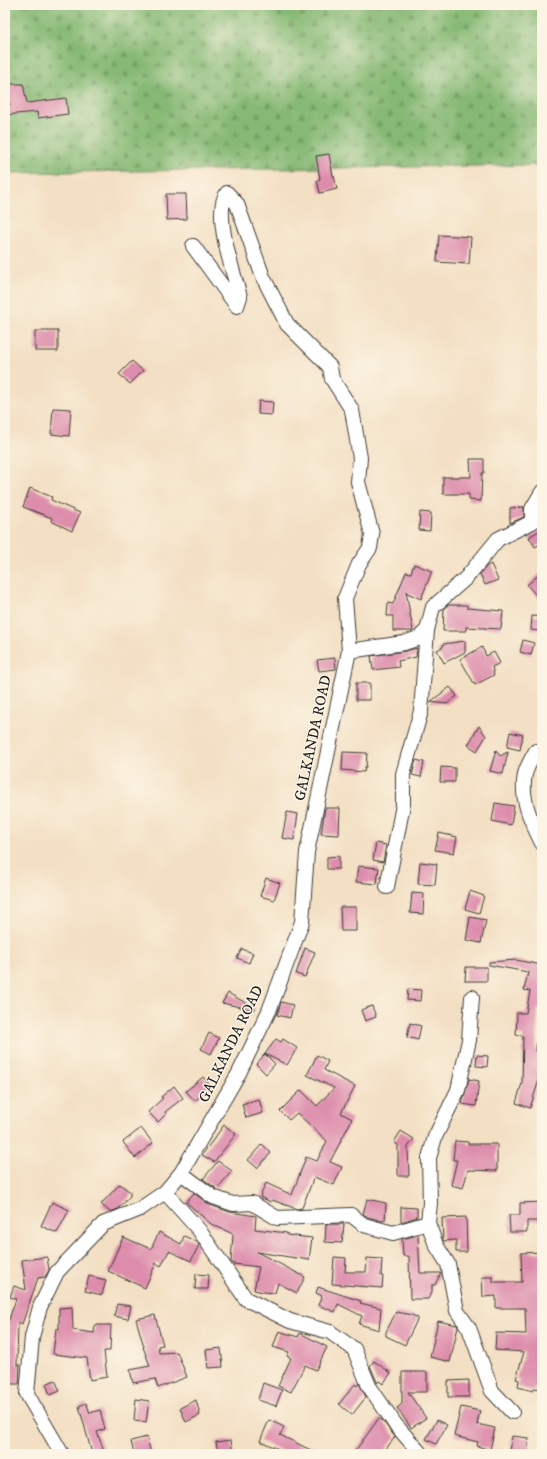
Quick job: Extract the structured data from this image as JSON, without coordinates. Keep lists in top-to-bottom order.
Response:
{
  "streets": {
    "street": ["GALKANDA ROAD"]
  }
}
